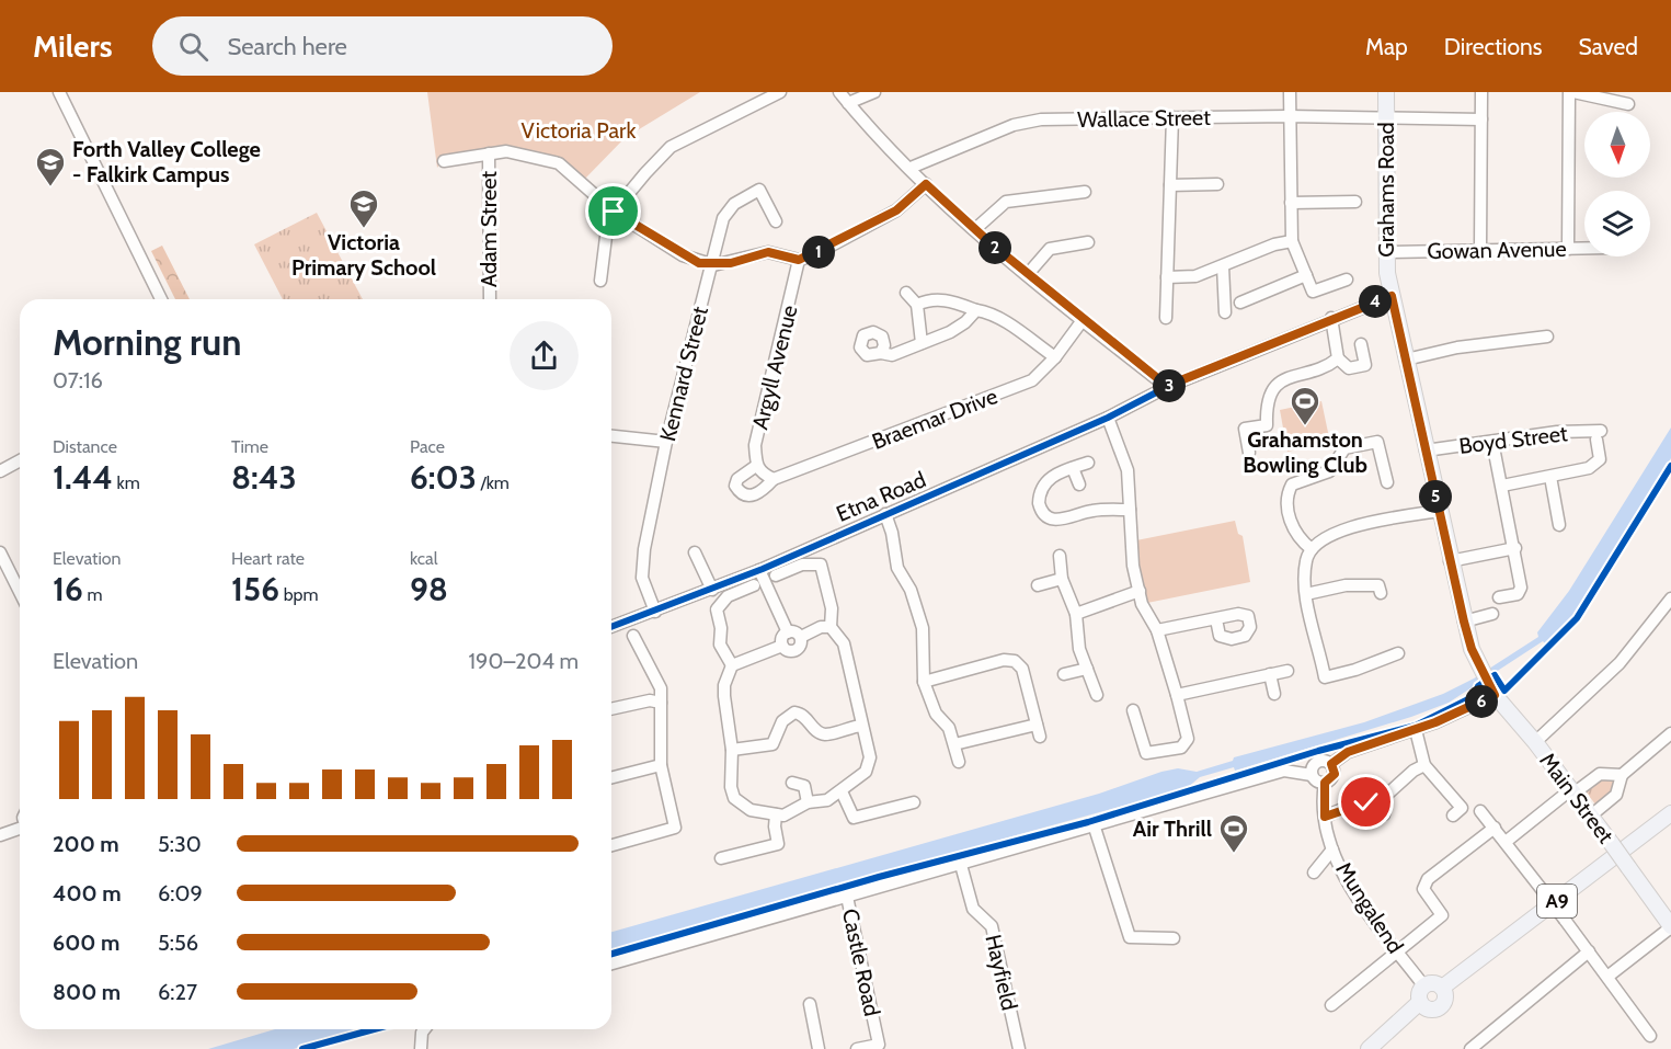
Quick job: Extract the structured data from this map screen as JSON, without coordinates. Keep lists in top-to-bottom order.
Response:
{
  "streets": {
    "main road": ["Grahams Road", "Main Street", "A9"],
    "street": [
      "Wallace Street",
      "Adam Street",
      "Gowan Avenue",
      "Argyll Avenue",
      "Kennard Street",
      "Braemar Drive",
      "Boyd Street",
      "Etna Road",
      "Mungalend",
      "Castle Road",
      "Hayfield"
    ]
  },
  "crossings": [
    ["Wallace Street", "Grahams Road"],
    ["Grahams Road", "Gowan Avenue"],
    ["Grahams Road", "Boyd Street"],
    ["Grahams Road", "Etna Road"],
    ["Grahams Road", "Main Street"],
    ["Argyll Avenue", "Braemar Drive"],
    ["Kennard Street", "Etna Road"],
    ["A9", "Mungalend"]
  ],
  "parks": ["Victoria Park"],
  "places": {
    "school or university": ["Forth Valley College - Falkirk Campus", "Victoria Primary School"],
    "sports": ["Grahamston Bowling Club", "Air Thrill"]
  },
  "north": "bottom",
  "page": {
    "header": "Milers",
    "search": "Search here",
    "nav": ["Map", "Directions", "Saved"],
    "pins": [
      "2",
      "1",
      "4",
      "3",
      "5",
      "6"
    ],
    "heading": ["Morning run", "07:16"],
    "stats": [
      ["Distance", "1.44 km"],
      ["Time", "8:43"],
      ["Pace", "6:03 /km"],
      ["Elevation", "16 m"],
      ["Heart rate", "156 bpm"],
      ["kcal", "98"]
    ],
    "chart": ["Elevation", "190–204 m"],
    "list": [
      {
        "name": "200 m",
        "note": "5:30"
      },
      {
        "name": "400 m",
        "note": "6:09"
      },
      {
        "name": "600 m",
        "note": "5:56"
      },
      {
        "name": "800 m",
        "note": "6:27"
      }
    ]
  }
}
